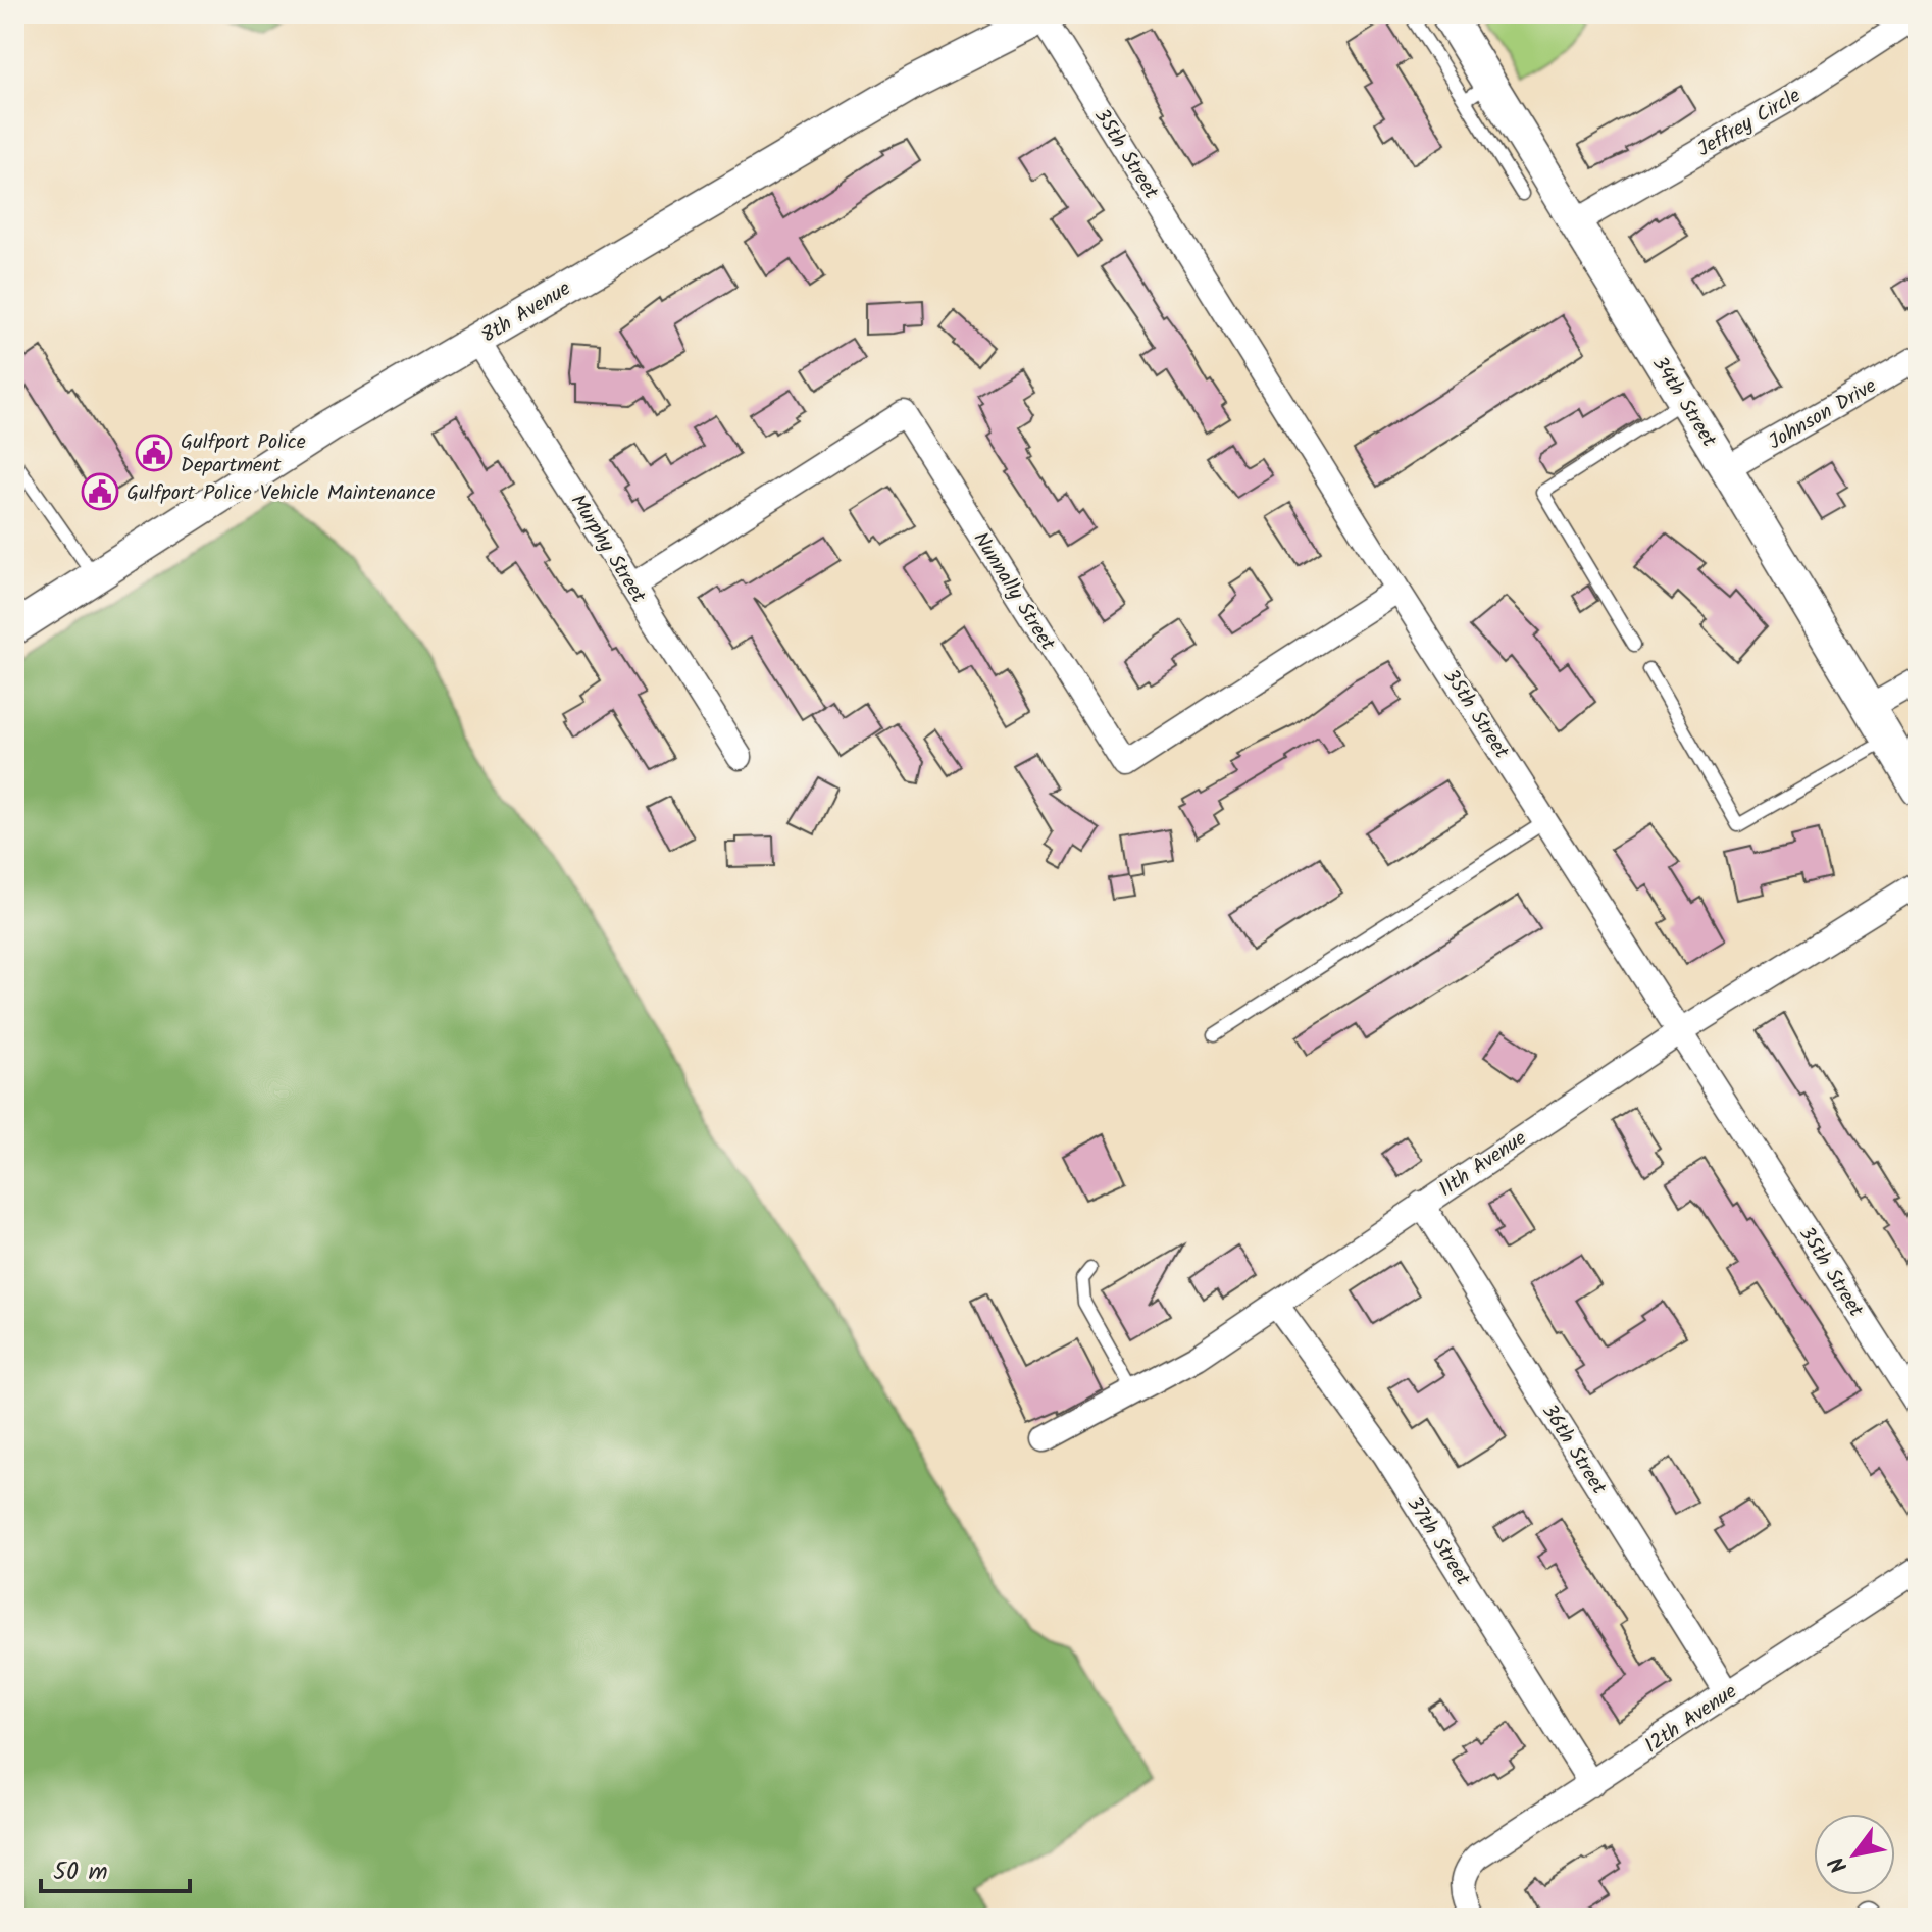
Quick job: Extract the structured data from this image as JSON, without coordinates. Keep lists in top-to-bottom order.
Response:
{
  "streets": {
    "street": [
      "Jeffrey Circle",
      "35th Street",
      "8th Avenue",
      "34th Street",
      "Johnson Drive",
      "Murphy Street",
      "Nunnally Street",
      "11th Avenue",
      "36th Street",
      "37th Street",
      "12th Avenue"
    ]
  },
  "crossings": [
    ["Jeffrey Circle", "34th Street"],
    ["35th Street", "8th Avenue"],
    ["35th Street", "Nunnally Street"],
    ["35th Street", "11th Avenue"],
    ["8th Avenue", "Murphy Street"],
    ["34th Street", "Johnson Drive"],
    ["Murphy Street", "Nunnally Street"],
    ["11th Avenue", "36th Street"],
    ["11th Avenue", "37th Street"],
    ["36th Street", "12th Avenue"],
    ["37th Street", "12th Avenue"]
  ],
  "places": {
    "public building": ["Gulfport Police Department", "Gulfport Police Vehicle Maintenance"]
  },
  "scale_bar": "50 m",
  "north": "bottom left"
}
